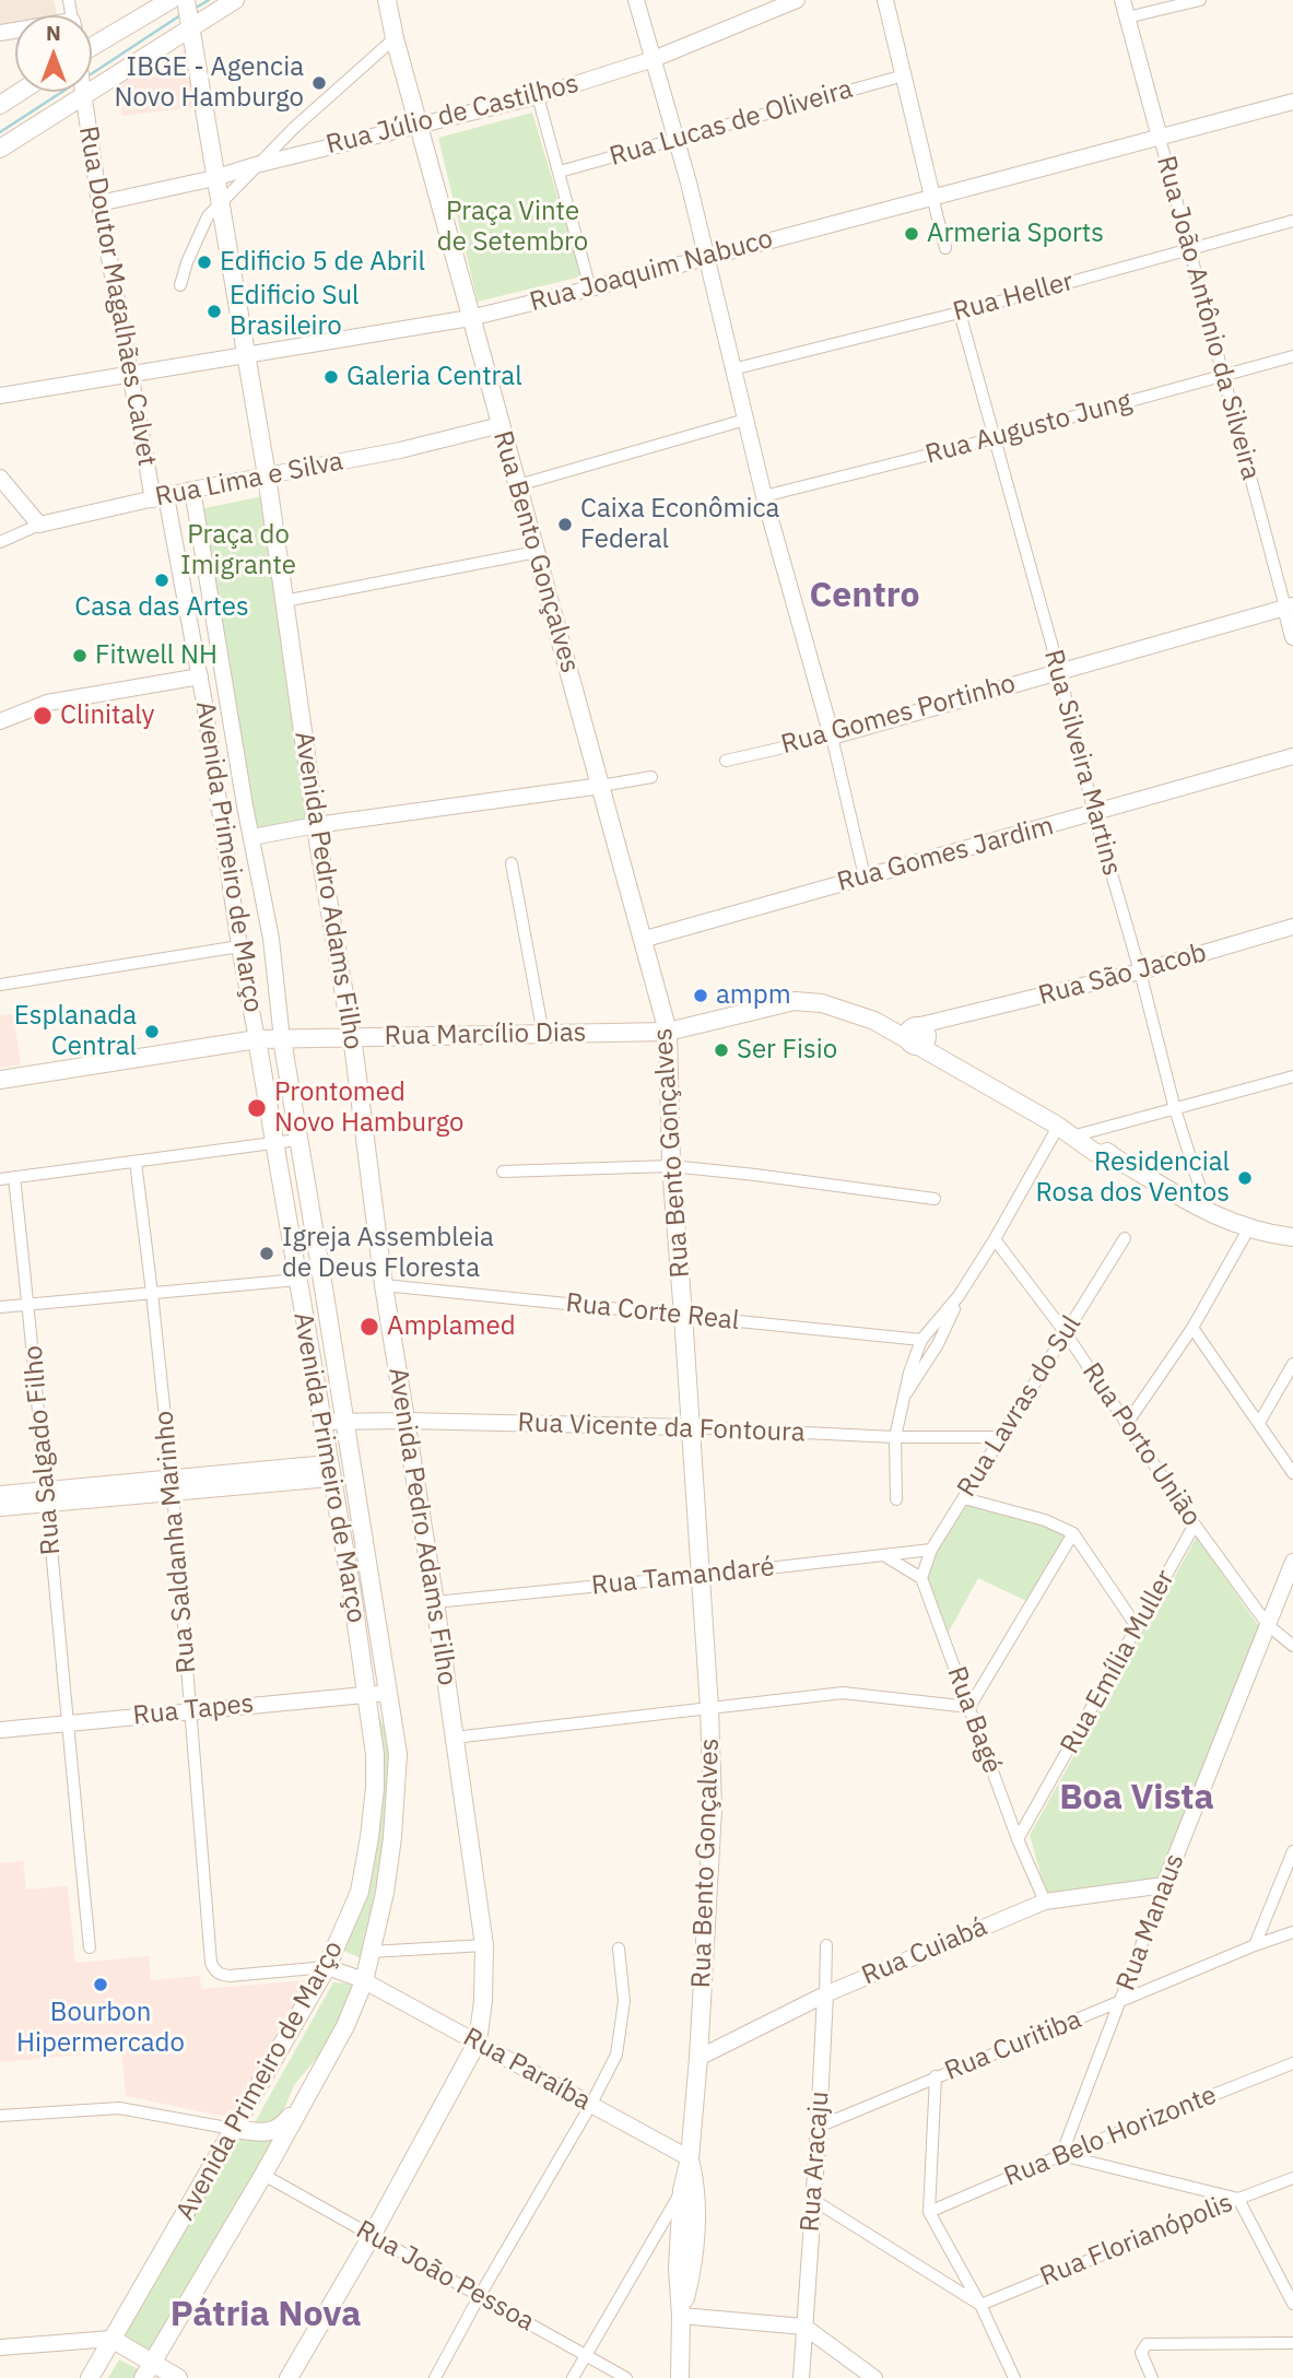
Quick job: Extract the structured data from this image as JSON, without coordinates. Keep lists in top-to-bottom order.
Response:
{
  "streets": {
    "main road": [
      "Rua Bento Gonçalves",
      "Avenida Primeiro de Março",
      "Avenida Pedro Adams Filho",
      "Rua Marcílio Dias"
    ],
    "street": [
      "Rua Júlio de Castilhos",
      "Rua Lucas de Oliveira",
      "Rua Joaquim Nabuco",
      "Rua Doutor Magalhães Calvet",
      "Rua Heller",
      "Rua João Antônio da Silveira",
      "Rua Augusto Jung",
      "Rua Lima e Silva",
      "Rua Gomes Portinho",
      "Rua Silveira Martins",
      "Rua Gomes Jardim",
      "Rua São Jacob",
      "Rua Corte Real",
      "Rua Lavras do Sul",
      "Rua Vicente da Fontoura",
      "Rua Porto União",
      "Rua Salgado Filho",
      "Rua Saldanha Marinho",
      "Rua Tamandaré",
      "Rua Emília Muller",
      "Rua Tapes",
      "Rua Bagé",
      "Rua Manaus",
      "Rua Cuiabá",
      "Rua Curitiba",
      "Rua Paraíba",
      "Rua Belo Horizonte",
      "Rua Aracaju",
      "Rua Florianópolis",
      "Rua João Pessoa"
    ]
  },
  "crossings": [
    ["Rua Júlio de Castilhos", "Rua Doutor Magalhães Calvet"],
    ["Rua Júlio de Castilhos", "Rua Bento Gonçalves"],
    ["Rua Júlio de Castilhos", "Avenida Pedro Adams Filho"],
    ["Rua Joaquim Nabuco", "Rua Doutor Magalhães Calvet"],
    ["Rua Joaquim Nabuco", "Rua João Antônio da Silveira"],
    ["Rua Joaquim Nabuco", "Rua Bento Gonçalves"],
    ["Rua Joaquim Nabuco", "Avenida Pedro Adams Filho"],
    ["Rua Doutor Magalhães Calvet", "Rua Lima e Silva"],
    ["Rua Doutor Magalhães Calvet", "Avenida Primeiro de Março"],
    ["Rua Heller", "Rua João Antônio da Silveira"],
    ["Rua Heller", "Rua Silveira Martins"],
    ["Rua João Antônio da Silveira", "Rua Augusto Jung"],
    ["Rua João Antônio da Silveira", "Rua Gomes Portinho"],
    ["Rua Augusto Jung", "Rua Silveira Martins"],
    ["Rua Lima e Silva", "Rua Bento Gonçalves"],
    ["Rua Lima e Silva", "Avenida Primeiro de Março"],
    ["Rua Lima e Silva", "Avenida Pedro Adams Filho"],
    ["Rua Bento Gonçalves", "Rua Gomes Jardim"],
    ["Rua Bento Gonçalves", "Rua Marcílio Dias"],
    ["Rua Bento Gonçalves", "Rua Corte Real"],
    ["Rua Bento Gonçalves", "Rua Vicente da Fontoura"],
    ["Rua Bento Gonçalves", "Rua Tamandaré"],
    ["Rua Bento Gonçalves", "Rua Cuiabá"],
    ["Rua Bento Gonçalves", "Rua Paraíba"],
    ["Rua Gomes Portinho", "Rua Silveira Martins"],
    ["Rua Silveira Martins", "Rua Gomes Jardim"],
    ["Rua Silveira Martins", "Rua São Jacob"],
    ["Rua Silveira Martins", "Rua Marcílio Dias"],
    ["Avenida Primeiro de Março", "Rua Marcílio Dias"],
    ["Avenida Primeiro de Março", "Rua Vicente da Fontoura"],
    ["Avenida Primeiro de Março", "Rua Saldanha Marinho"],
    ["Avenida Primeiro de Março", "Rua Tapes"],
    ["Avenida Primeiro de Março", "Rua Paraíba"],
    ["Avenida Primeiro de Março", "Rua João Pessoa"],
    ["Avenida Pedro Adams Filho", "Rua Marcílio Dias"],
    ["Avenida Pedro Adams Filho", "Rua Corte Real"],
    ["Avenida Pedro Adams Filho", "Rua Vicente da Fontoura"],
    ["Avenida Pedro Adams Filho", "Rua Tamandaré"],
    ["Avenida Pedro Adams Filho", "Rua Paraíba"],
    ["Avenida Pedro Adams Filho", "Rua João Pessoa"],
    ["Rua São Jacob", "Rua Marcílio Dias"],
    ["Rua Lavras do Sul", "Rua Vicente da Fontoura"],
    ["Rua Lavras do Sul", "Rua Porto União"],
    ["Rua Lavras do Sul", "Rua Tamandaré"],
    ["Rua Lavras do Sul", "Rua Bagé"],
    ["Rua Porto União", "Rua Emília Muller"],
    ["Rua Porto União", "Rua Manaus"],
    ["Rua Salgado Filho", "Rua Tapes"],
    ["Rua Saldanha Marinho", "Rua Tapes"],
    ["Rua Saldanha Marinho", "Rua Paraíba"],
    ["Rua Emília Muller", "Rua Bagé"],
    ["Rua Bagé", "Rua Cuiabá"],
    ["Rua Manaus", "Rua Cuiabá"],
    ["Rua Manaus", "Rua Curitiba"],
    ["Rua Manaus", "Rua Belo Horizonte"],
    ["Rua Cuiabá", "Rua Aracaju"],
    ["Rua Curitiba", "Rua Aracaju"]
  ],
  "districts": ["Centro", "Boa Vista", "Pátria Nova"],
  "parks": ["Praça Vinte de Setembro", "Praça do Imigrante"],
  "places": [
    "IBGE - Agencia Novo Hamburgo",
    "Armeria Sports",
    "Edificio 5 de Abril",
    "Edificio Sul Brasileiro",
    "Galeria Central",
    "Caixa Econômica Federal",
    "Casa das Artes",
    "Fitwell NH",
    "Clinitaly",
    "ampm",
    "Esplanada Central",
    "Ser Fisio",
    "Prontomed Novo Hamburgo",
    "Residencial Rosa dos Ventos",
    "Igreja Assembleia de Deus Floresta",
    "Amplamed",
    "Bourbon Hipermercado"
  ],
  "north": "top"
}
